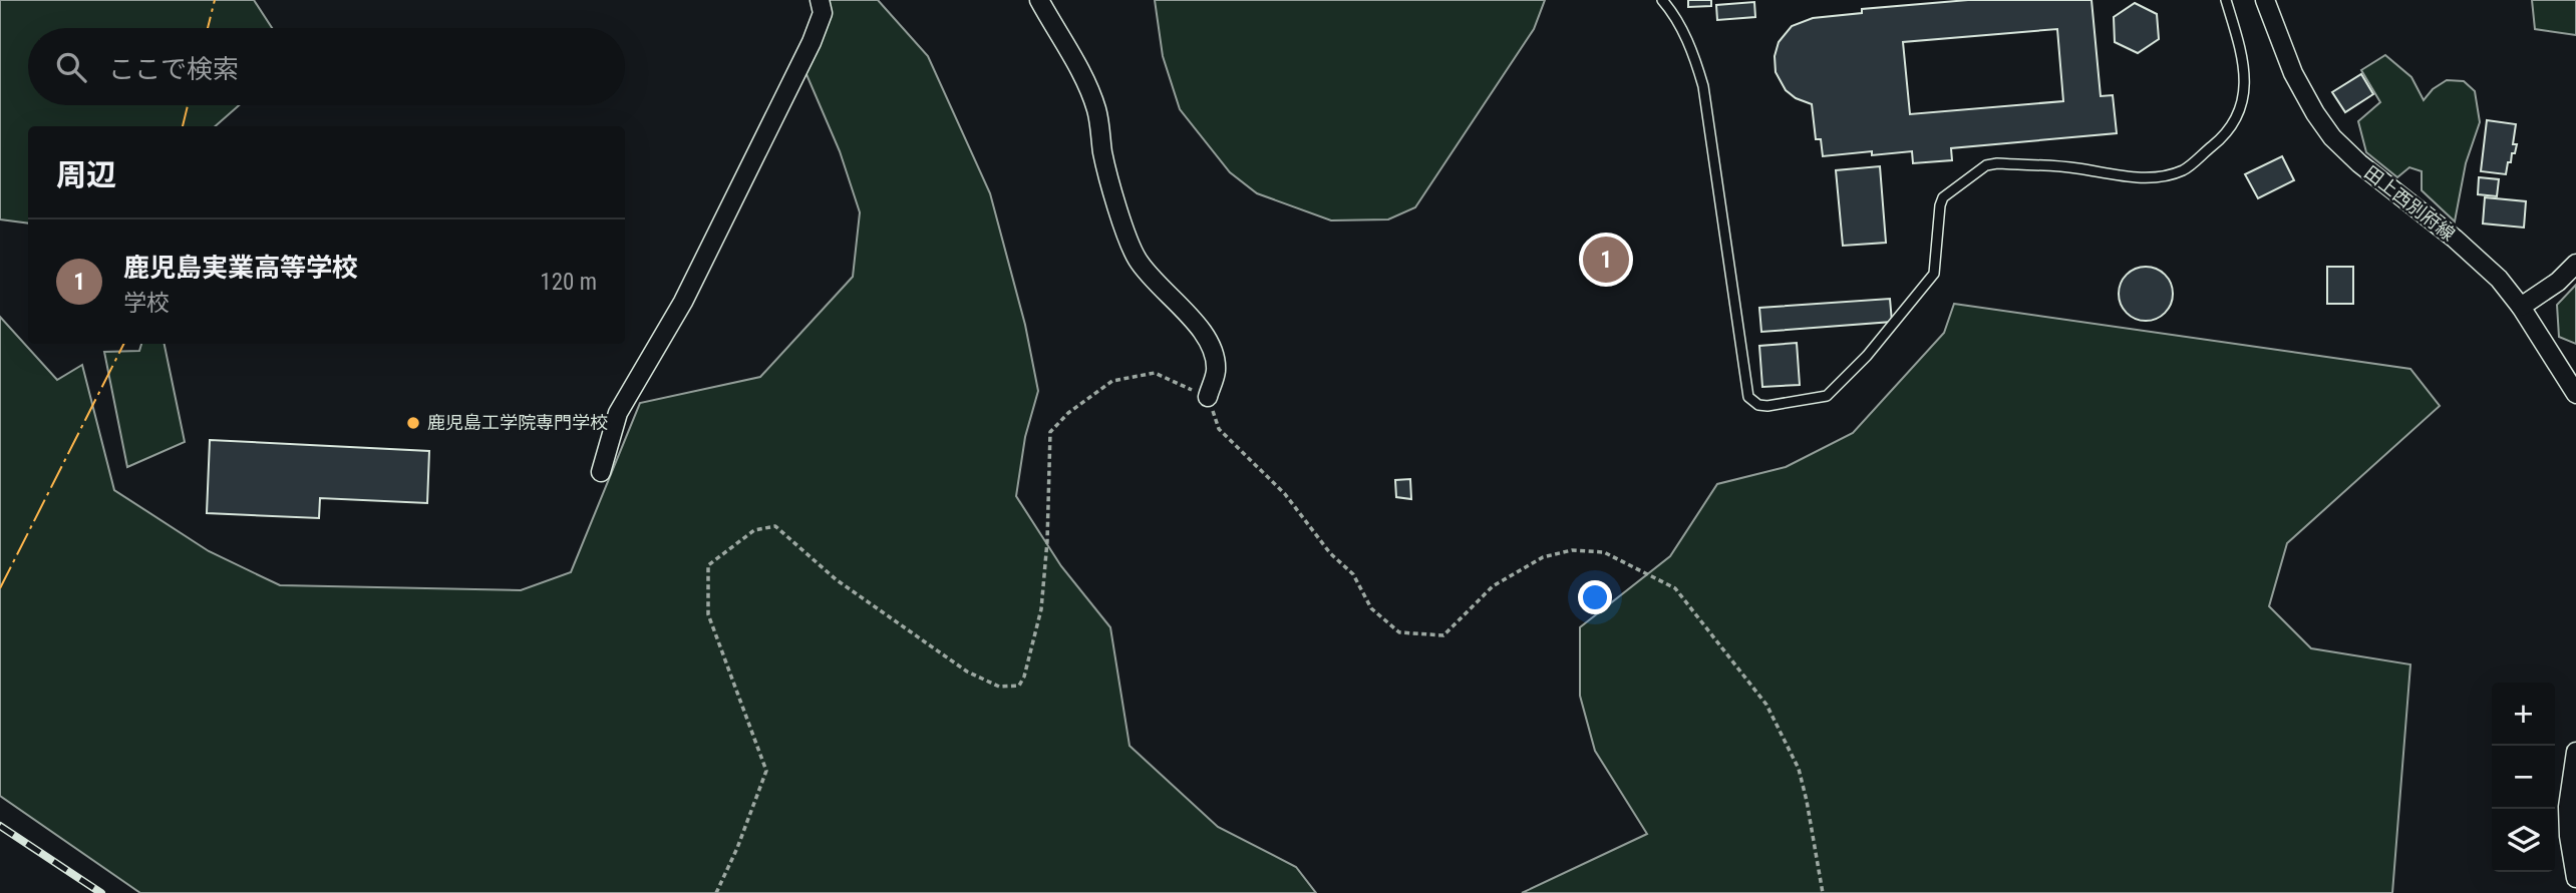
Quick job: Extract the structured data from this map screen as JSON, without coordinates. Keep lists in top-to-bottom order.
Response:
{
  "streets": {
    "street": ["田上西別府線"]
  },
  "places": ["鹿児島工学院専門学校"],
  "page": {
    "search": "ここで検索",
    "heading": "周辺",
    "list": [
      {
        "mark": "1",
        "name": "鹿児島実業高等学校",
        "note": "学校",
        "value": "120 m"
      }
    ],
    "pins": "1",
    "map_buttons": ["+", "−"]
  }
}
